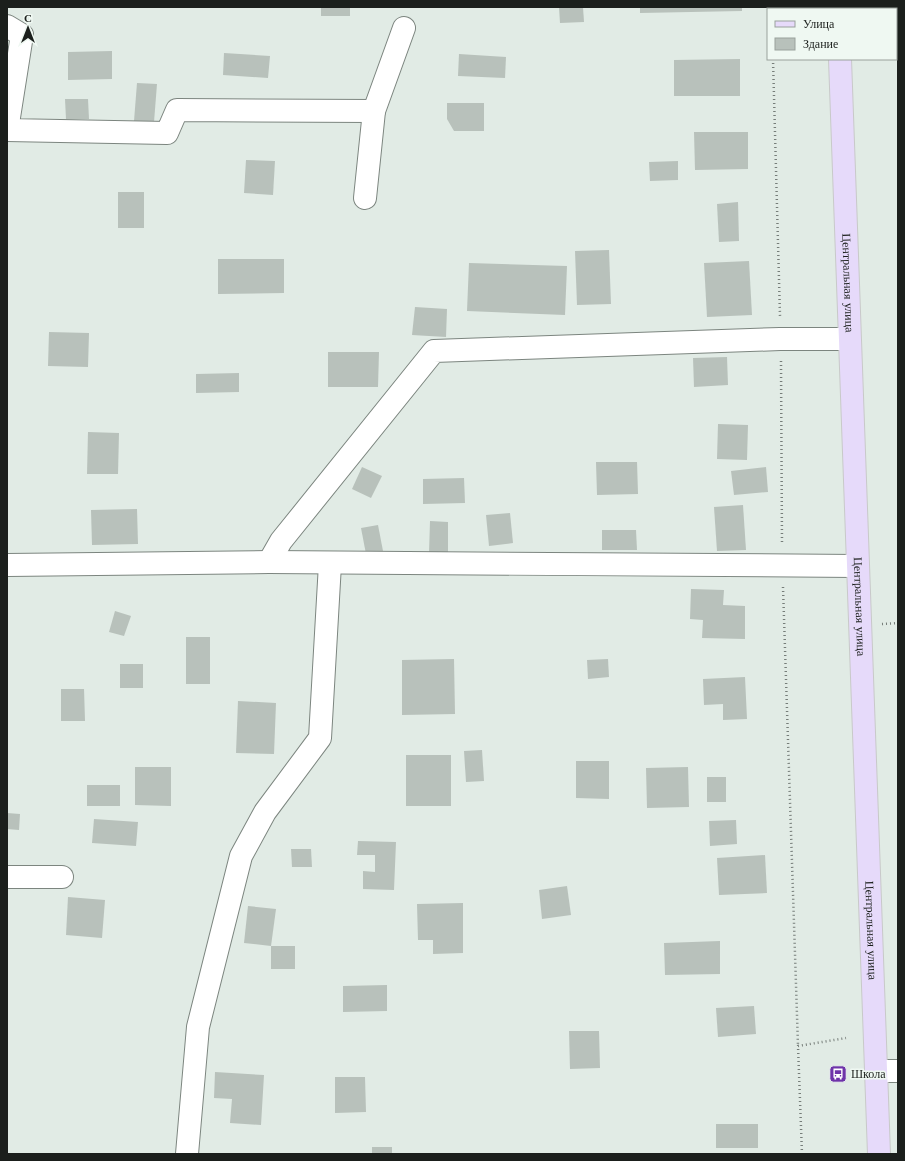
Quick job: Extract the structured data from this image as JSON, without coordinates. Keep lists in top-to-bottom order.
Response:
{
  "streets": {
    "main road": ["Центральная улица"]
  },
  "places": {
    "bus stop": ["Школа"]
  },
  "legend": ["Улица", "Здание"],
  "north": "top"
}
